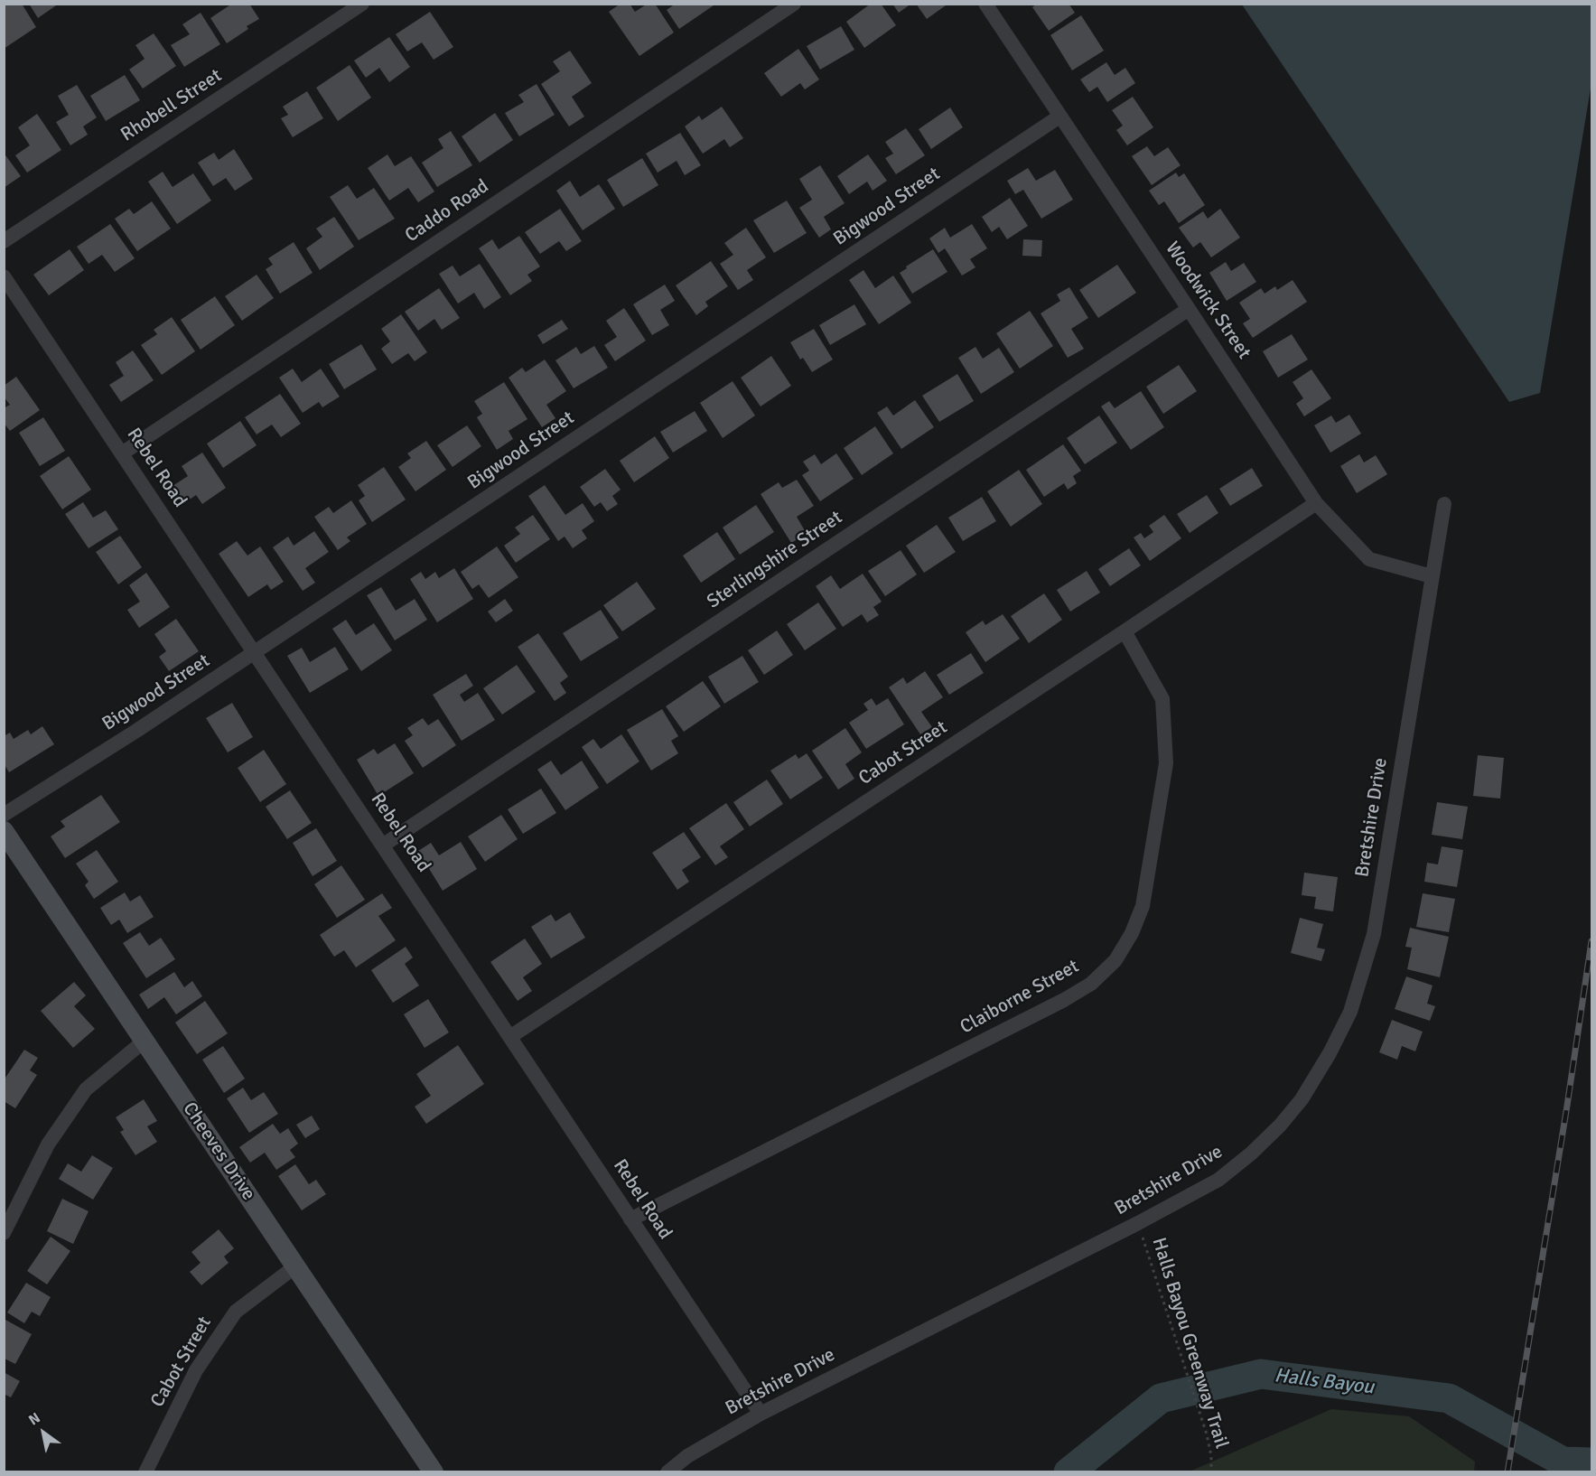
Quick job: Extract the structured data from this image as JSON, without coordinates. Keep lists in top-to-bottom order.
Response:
{
  "streets": {
    "street": [
      "Rhobell Street",
      "Bigwood Street",
      "Caddo Road",
      "Woodwick Street",
      "Rebel Road",
      "Sterlingshire Street",
      "Cabot Street",
      "Bretshire Drive",
      "Claiborne Street",
      "Cheeves Drive"
    ],
    "path": ["Halls Bayou Greenway Trail"]
  },
  "crossings": [
    ["Bigwood Street", "Woodwick Street"],
    ["Bigwood Street", "Rebel Road"],
    ["Caddo Road", "Rebel Road"],
    ["Woodwick Street", "Sterlingshire Street"],
    ["Woodwick Street", "Cabot Street"],
    ["Woodwick Street", "Bretshire Drive"],
    ["Rebel Road", "Sterlingshire Street"],
    ["Rebel Road", "Cabot Street"],
    ["Rebel Road", "Bretshire Drive"],
    ["Rebel Road", "Claiborne Street"],
    ["Cabot Street", "Claiborne Street"],
    ["Cabot Street", "Cheeves Drive"],
    ["Bretshire Drive", "Halls Bayou Greenway Trail"]
  ],
  "water": ["Halls Bayou"],
  "north": "top left"
}
